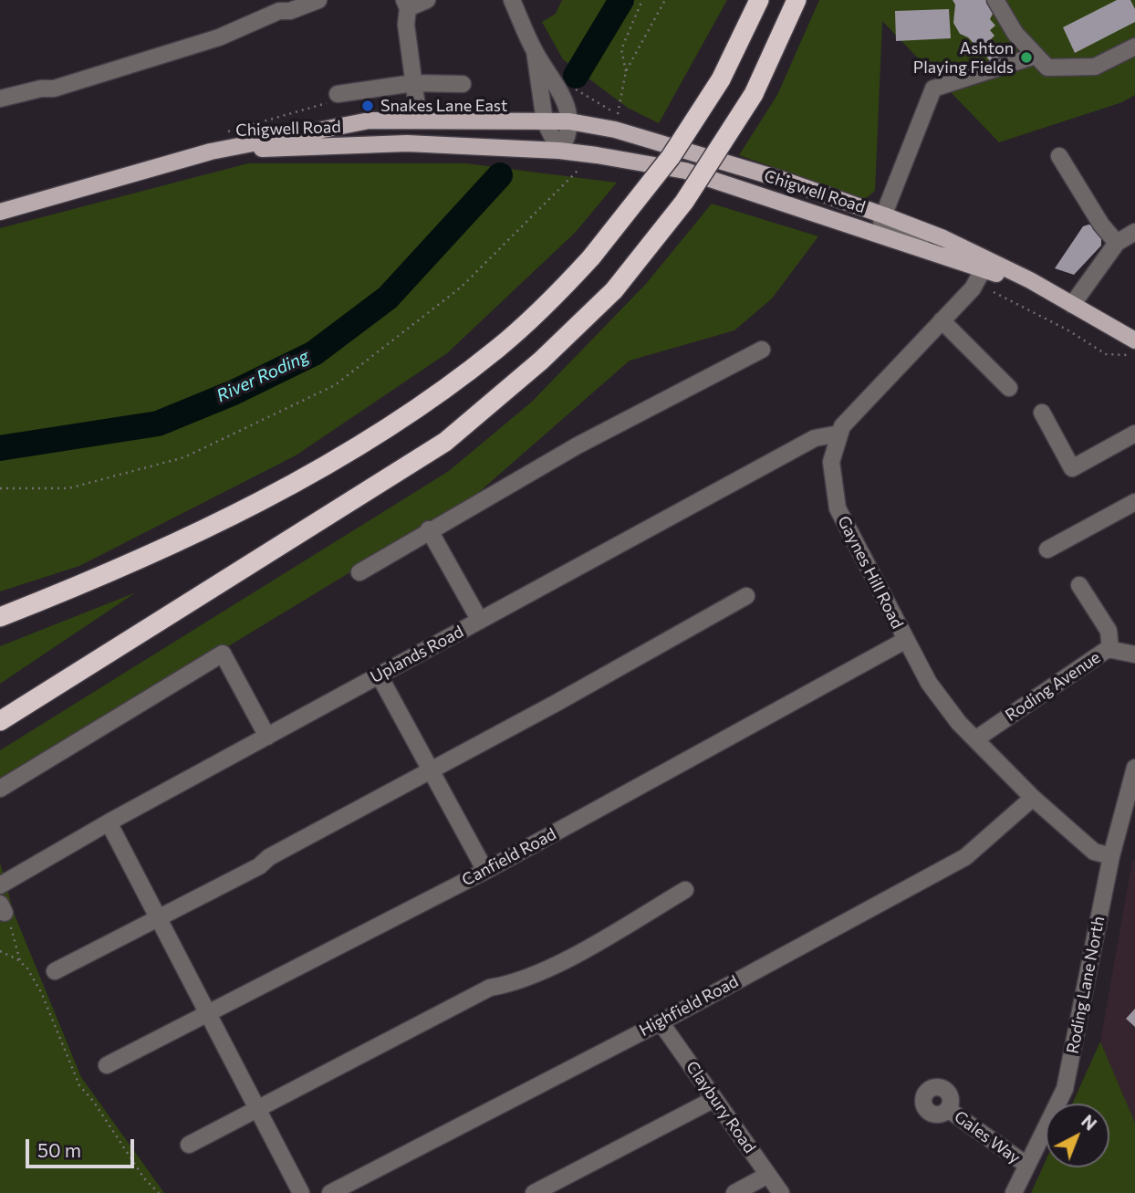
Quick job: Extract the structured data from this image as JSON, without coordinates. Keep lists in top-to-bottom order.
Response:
{
  "streets": {
    "main road": ["Chigwell Road"],
    "street": [
      "Gaynes Hill Road",
      "Uplands Road",
      "Roding Avenue",
      "Canfield Road",
      "Roding Lane North",
      "Highfield Road",
      "Claybury Road",
      "Gales Way"
    ]
  },
  "crossings": [
    ["Chigwell Road", "Gaynes Hill Road"],
    ["Gaynes Hill Road", "Uplands Road"],
    ["Gaynes Hill Road", "Roding Avenue"],
    ["Gaynes Hill Road", "Canfield Road"],
    ["Gaynes Hill Road", "Roding Lane North"],
    ["Gaynes Hill Road", "Highfield Road"],
    ["Roding Lane North", "Gales Way"],
    ["Highfield Road", "Claybury Road"]
  ],
  "water": ["River Roding"],
  "places": ["Ashton Playing Fields", "Snakes Lane East"],
  "scale_bar": "50 m",
  "north": "top right"
}
